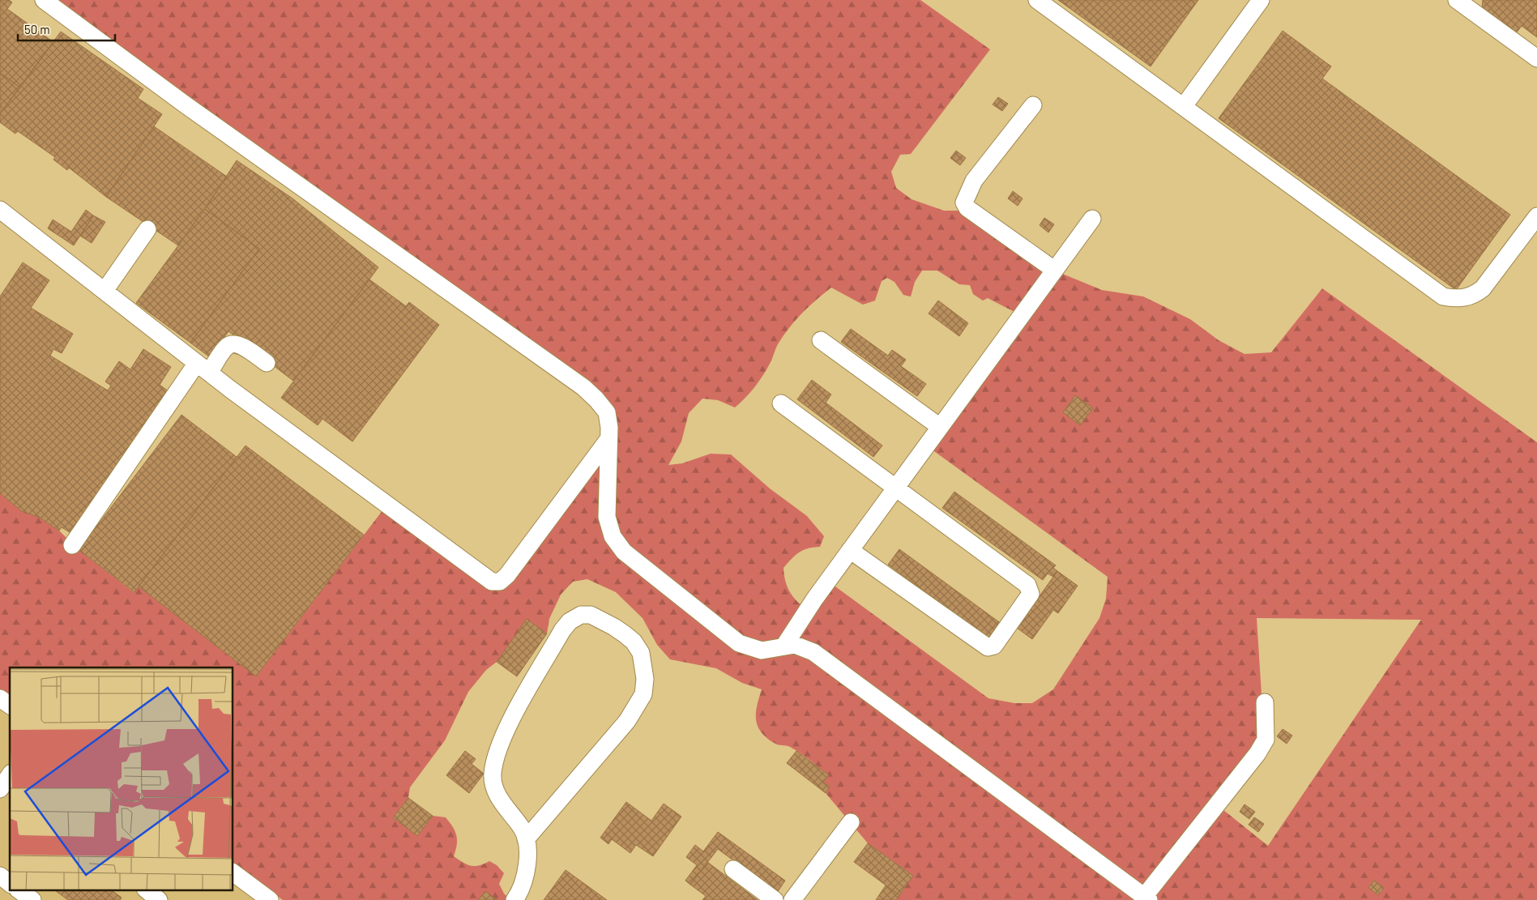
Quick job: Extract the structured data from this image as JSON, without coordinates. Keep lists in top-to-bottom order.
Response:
{
  "scale_bar": "50 m"
}
